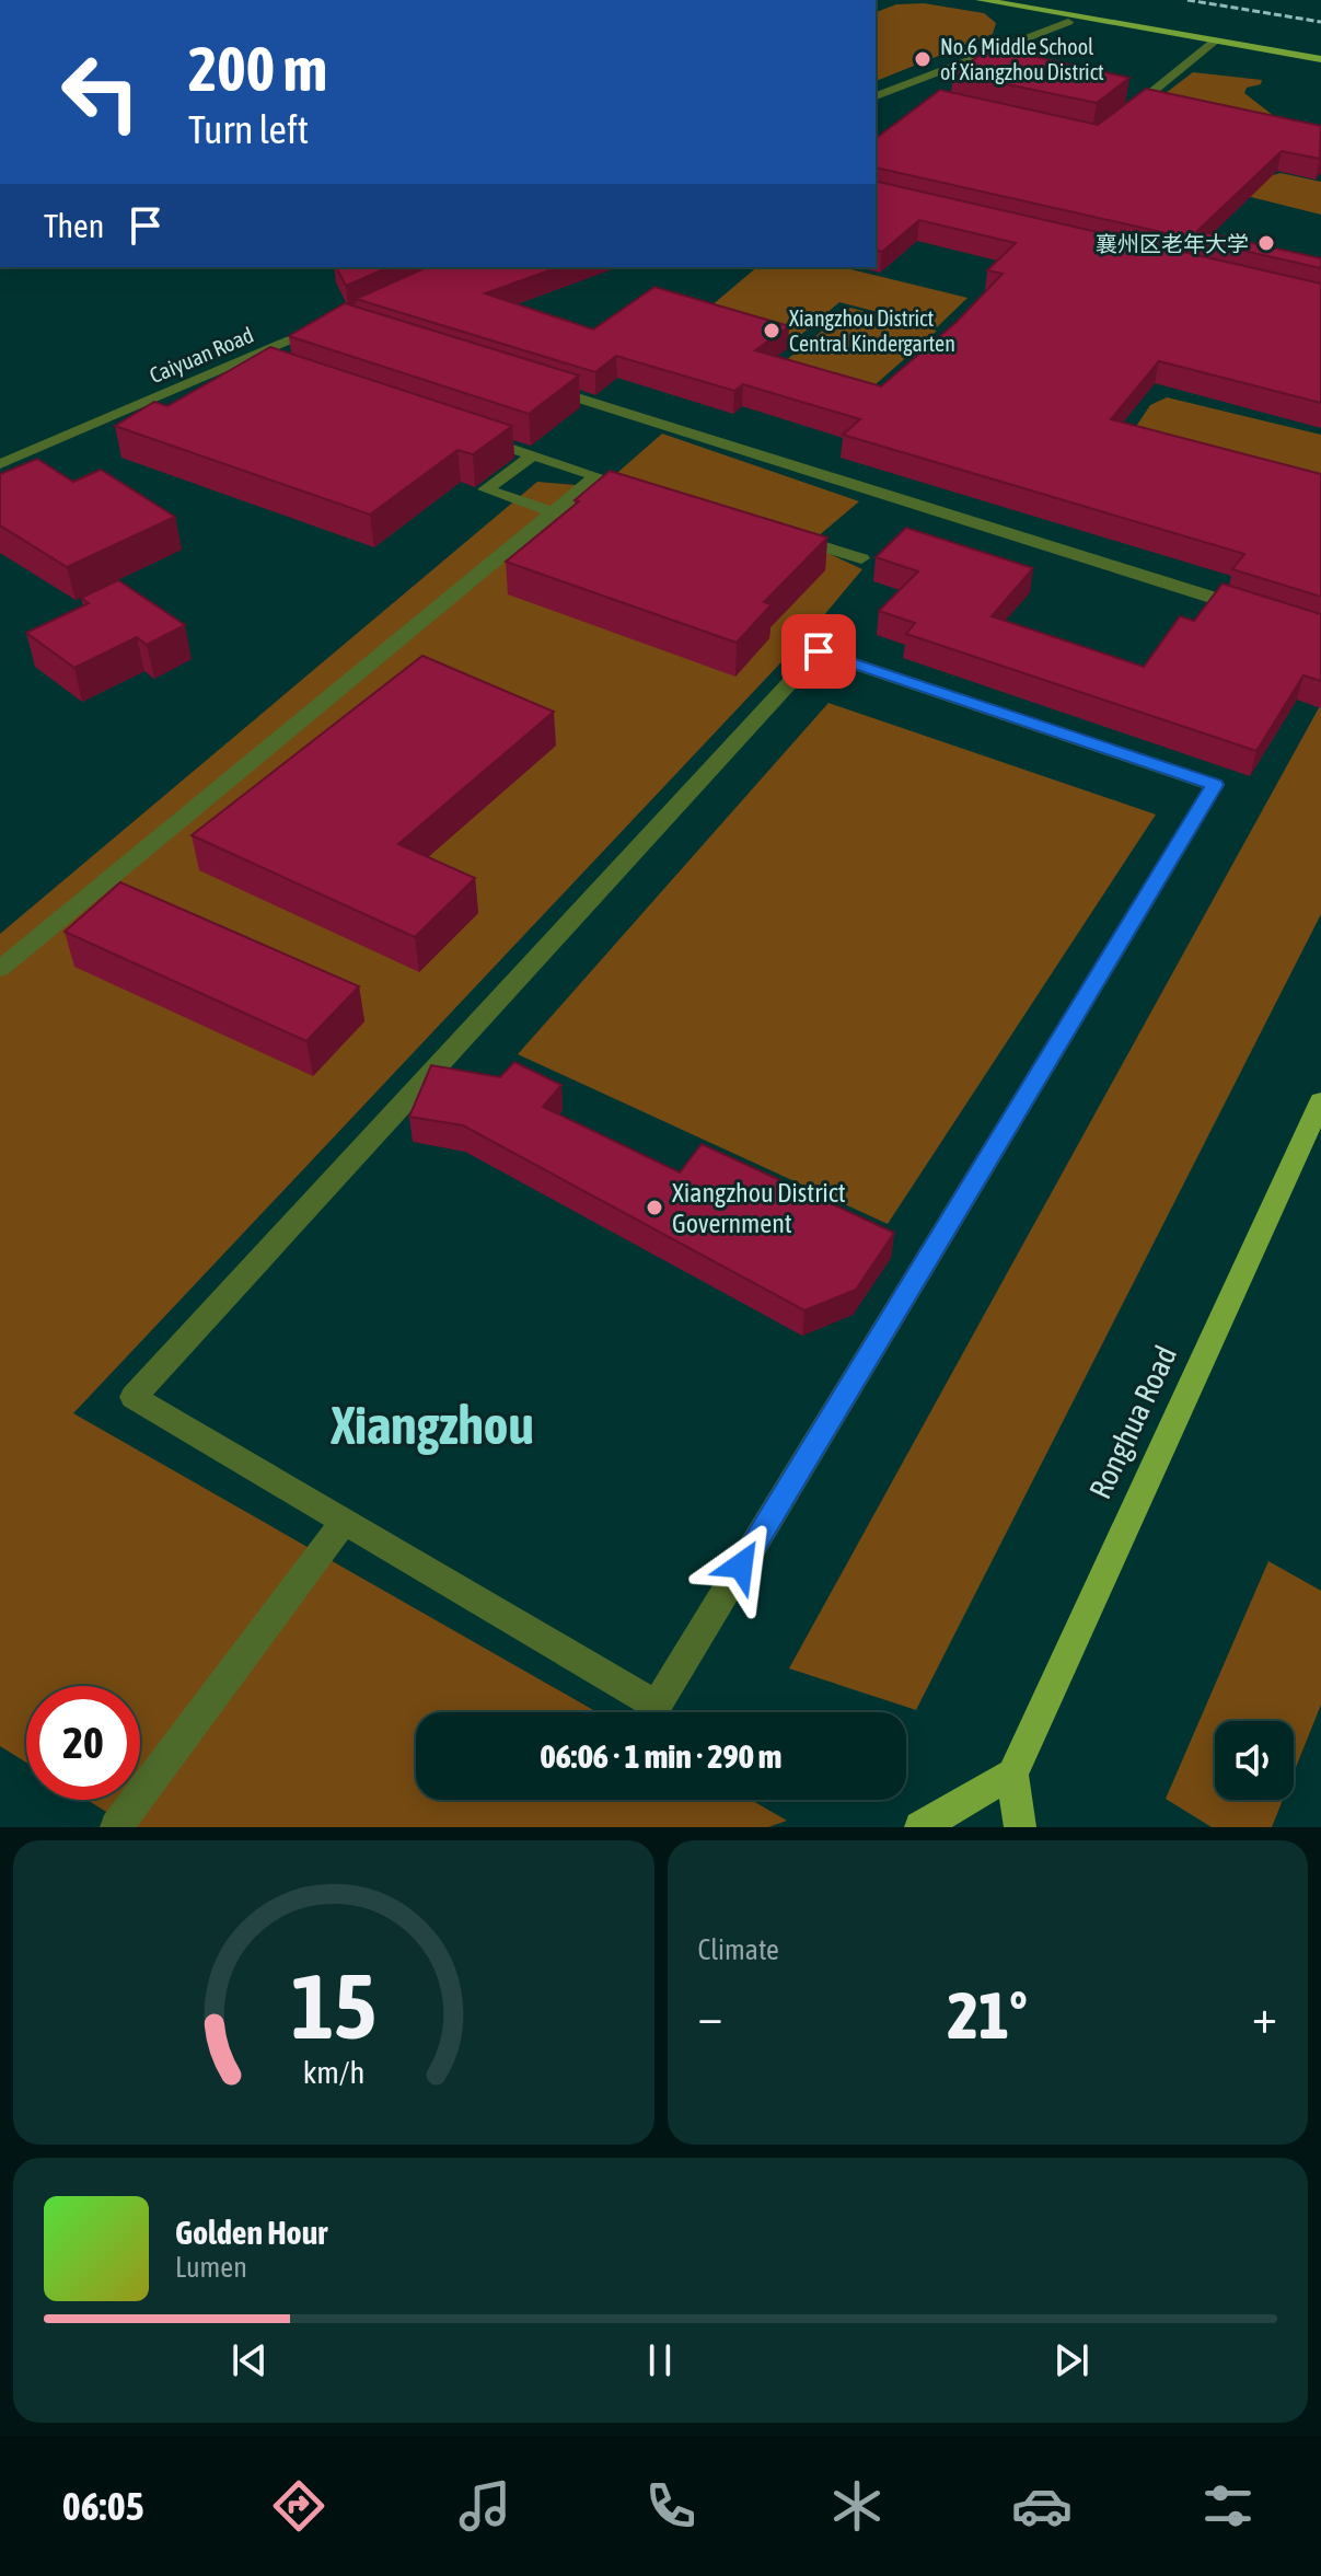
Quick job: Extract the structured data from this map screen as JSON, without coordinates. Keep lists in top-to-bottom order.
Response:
{
  "streets": {
    "main road": ["Ronghua Road"],
    "street": ["Caiyuan Road"]
  },
  "districts": ["Xiangzhou"],
  "places": [
    "No.6 Middle School of Xiangzhou District",
    "襄州区老年大学",
    "Xiangzhou District Central Kindergarten",
    "Xiangzhou District Government"
  ],
  "page": {
    "turn": ["200 m", "Turn left"],
    "then": "Then",
    "limit": "20",
    "trip": "06:06 · 1 min · 290 m",
    "tile": "Climate",
    "heat": ["−", "21°", "+"],
    "song": ["Golden Hour", "Lumen"],
    "tabs": "06:05",
    "gauge": ["15", "km/h"]
  }
}
